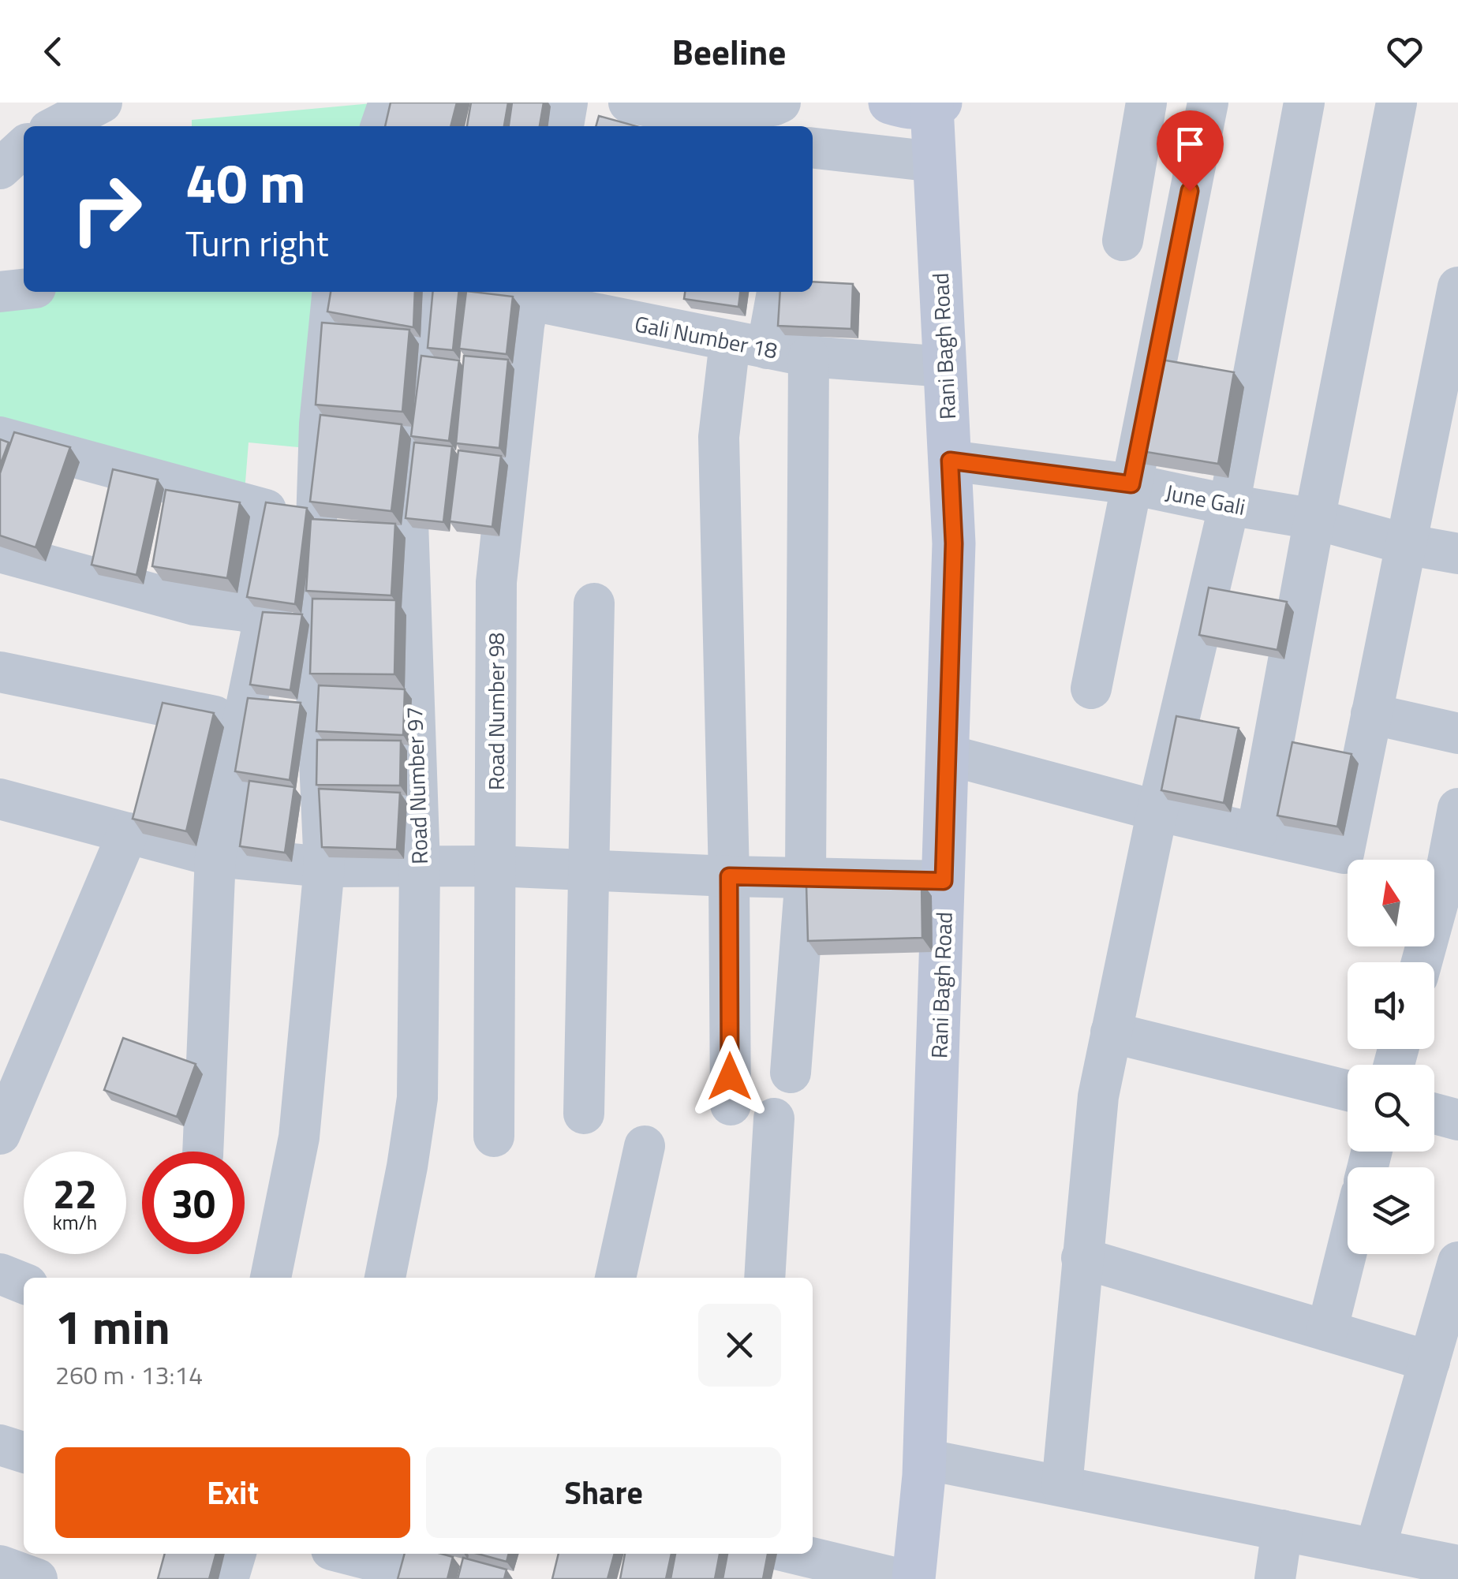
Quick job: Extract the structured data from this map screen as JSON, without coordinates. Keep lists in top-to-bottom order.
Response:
{
  "streets": {
    "street": [
      "Gali Number 18",
      "Rani Bagh Road",
      "June Gali",
      "Road Number 98",
      "Road Number 97"
    ]
  },
  "crossings": [
    ["Gali Number 18", "Rani Bagh Road"],
    ["Gali Number 18", "Road Number 98"],
    ["Rani Bagh Road", "June Gali"]
  ],
  "north": "top",
  "page": {
    "header": "Beeline",
    "turn": ["40 m", "Turn right"],
    "speed": "22 km/h",
    "limit": "30",
    "heading": ["1 min", "260 m · 13:14"],
    "buttons": ["Exit", "Share"]
  }
}
